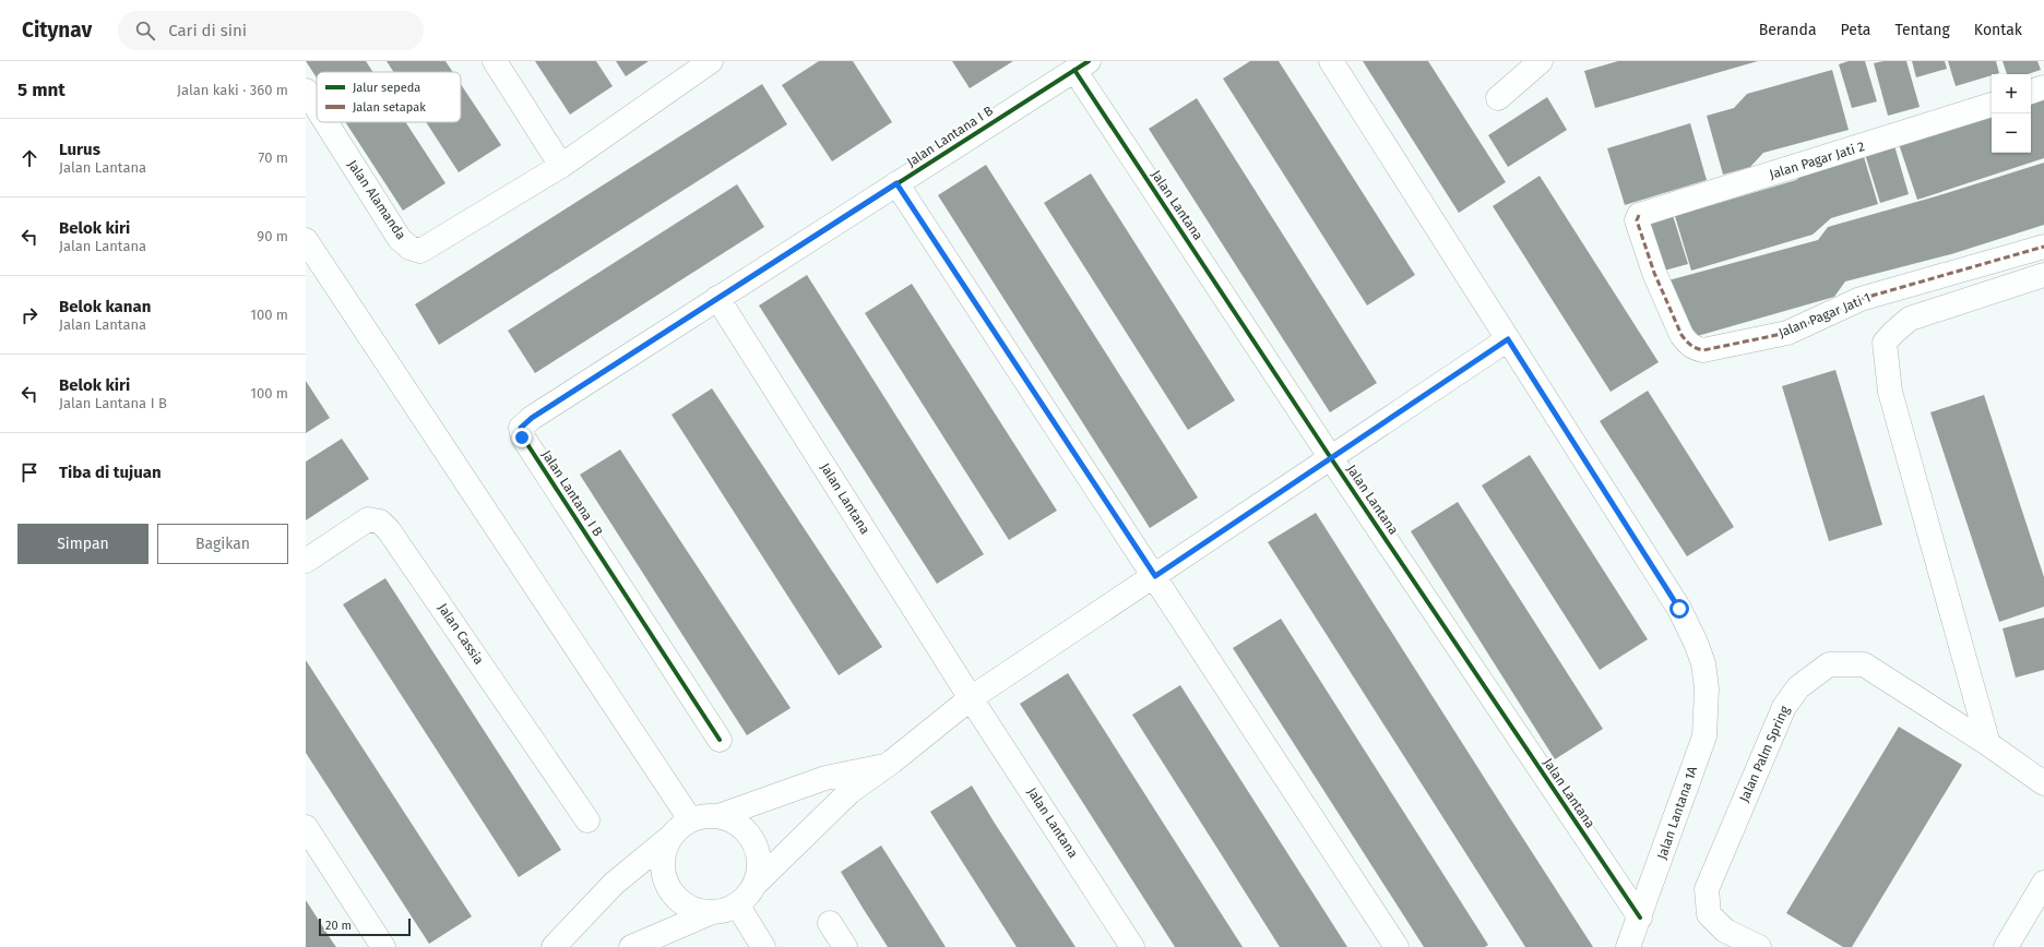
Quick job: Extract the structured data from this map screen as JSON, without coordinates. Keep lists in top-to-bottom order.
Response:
{
  "streets": {
    "street": [
      "Jalan Lantana I B",
      "Jalan Pagar Jati 2",
      "Jalan Alamanda",
      "Jalan Lantana",
      "Jalan Pagar Jati 1",
      "Jalan Cassia",
      "Jalan Palm Spring",
      "Jalan Lantana 1A"
    ]
  },
  "crossings": [
    ["Jalan Lantana I B", "Jalan Lantana"],
    ["Jalan Pagar Jati 2", "Jalan Pagar Jati 1"],
    ["Jalan Lantana", "Jalan Lantana 1A"]
  ],
  "legend": ["Jalur sepeda", "Jalan setapak"],
  "scale_bar": "20 m",
  "page": {
    "header": "Citynav",
    "search": "Cari di sini",
    "nav": [
      "Beranda",
      "Peta",
      "Tentang",
      "Kontak"
    ],
    "heading": ["5 mnt", "Jalan kaki · 360 m"],
    "map_buttons": ["+", "−"],
    "list": [
      ["Lurus", "Jalan Lantana", "70 m"],
      ["Belok kiri", "Jalan Lantana", "90 m"],
      ["Belok kanan", "Jalan Lantana", "100 m"],
      ["Belok kiri", "Jalan Lantana I B", "100 m"],
      "Tiba di tujuan"
    ],
    "buttons": ["Simpan", "Bagikan"],
    "scale": "20 m"
  }
}
